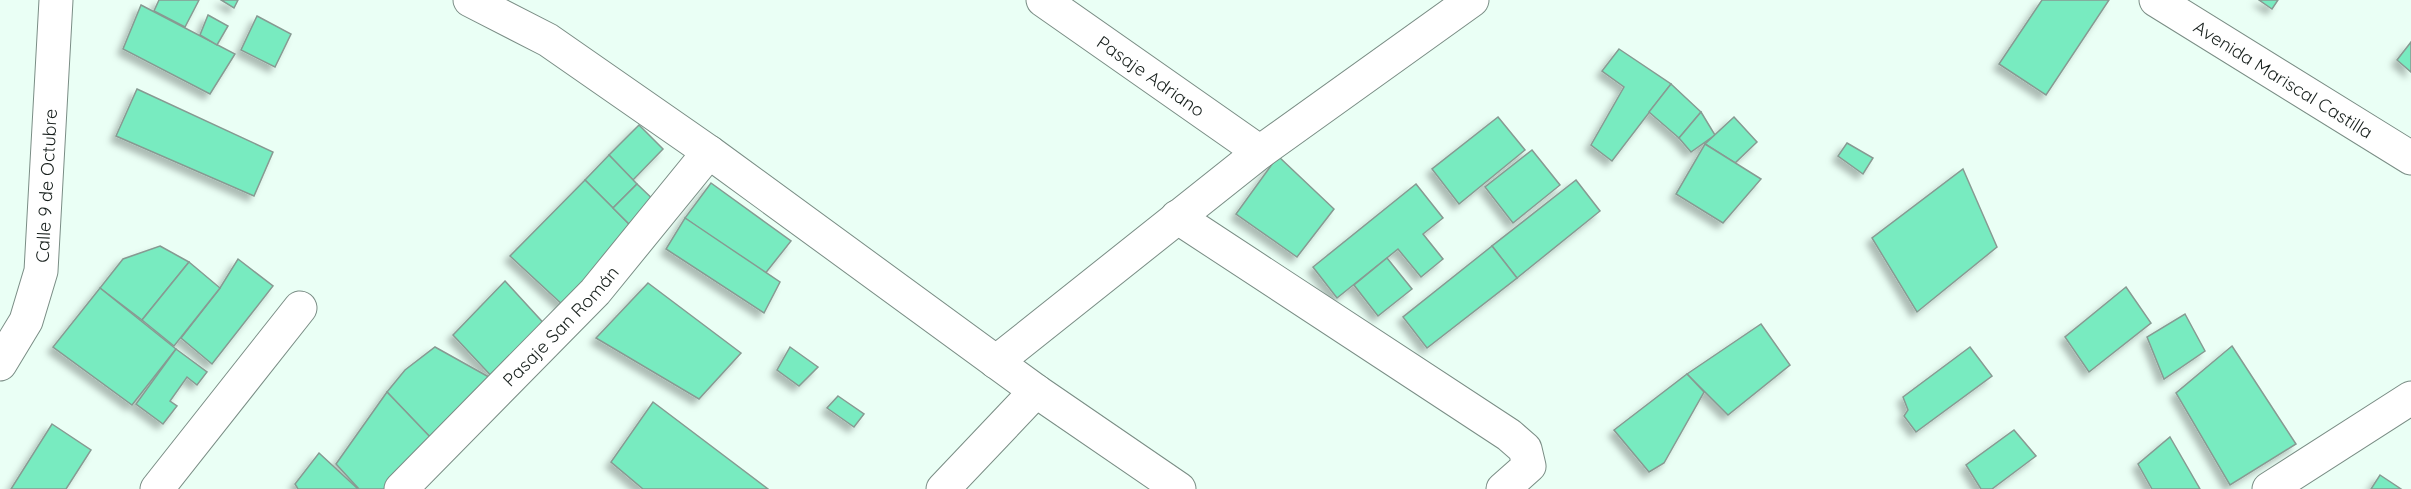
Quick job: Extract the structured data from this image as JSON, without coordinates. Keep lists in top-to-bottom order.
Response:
{
  "streets": {
    "street": [
      "Pasaje Adriano",
      "Avenida Mariscal Castilla",
      "Calle 9 de Octubre",
      "Pasaje San Román"
    ]
  }
}
